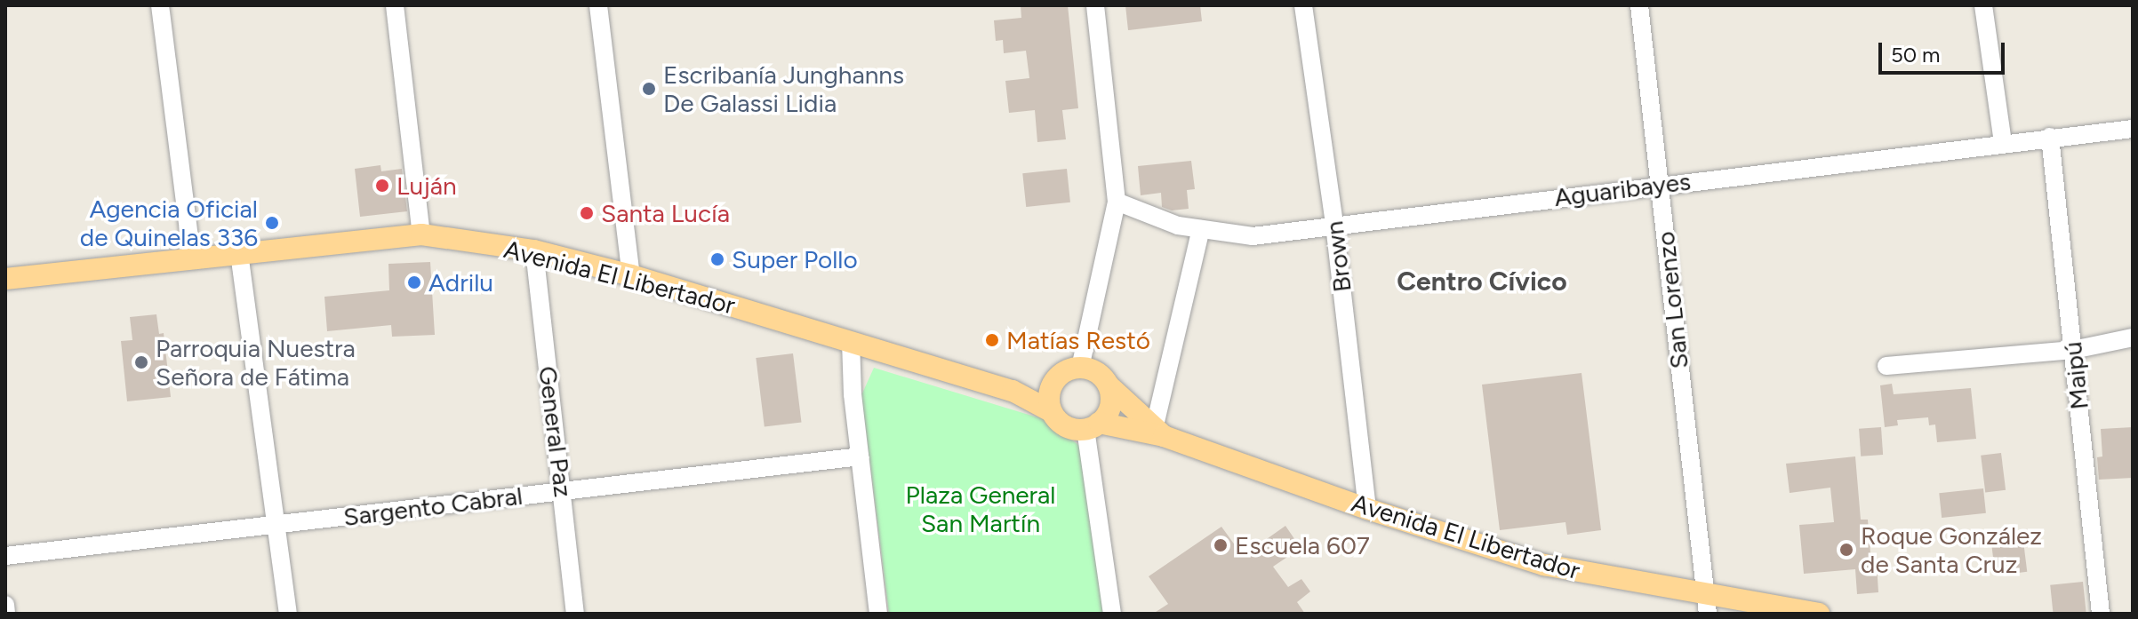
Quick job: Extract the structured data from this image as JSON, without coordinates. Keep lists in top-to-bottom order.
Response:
{
  "streets": {
    "main road": ["Avenida El Libertador"],
    "street": [
      "Aguaribayes",
      "Brown",
      "San Lorenzo",
      "Maipú",
      "General Paz",
      "Sargento Cabral"
    ]
  },
  "crossings": [
    ["Aguaribayes", "Brown"],
    ["Aguaribayes", "San Lorenzo"],
    ["Aguaribayes", "Maipú"],
    ["Brown", "Avenida El Libertador"],
    ["Avenida El Libertador", "San Lorenzo"],
    ["Avenida El Libertador", "General Paz"],
    ["General Paz", "Sargento Cabral"]
  ],
  "districts": ["Centro Cívico"],
  "parks": ["Plaza General San Martín"],
  "places": [
    "Escribanía Junghanns De Galassi Lidia",
    "Luján",
    "Santa Lucía",
    "Agencia Oficial de Quinelas 336",
    "Super Pollo",
    "Adrilu",
    "Matías Restó",
    "Parroquia Nuestra Señora de Fátima",
    "Escuela 607",
    "Roque González de Santa Cruz"
  ],
  "scale_bar": "50 m"
}
